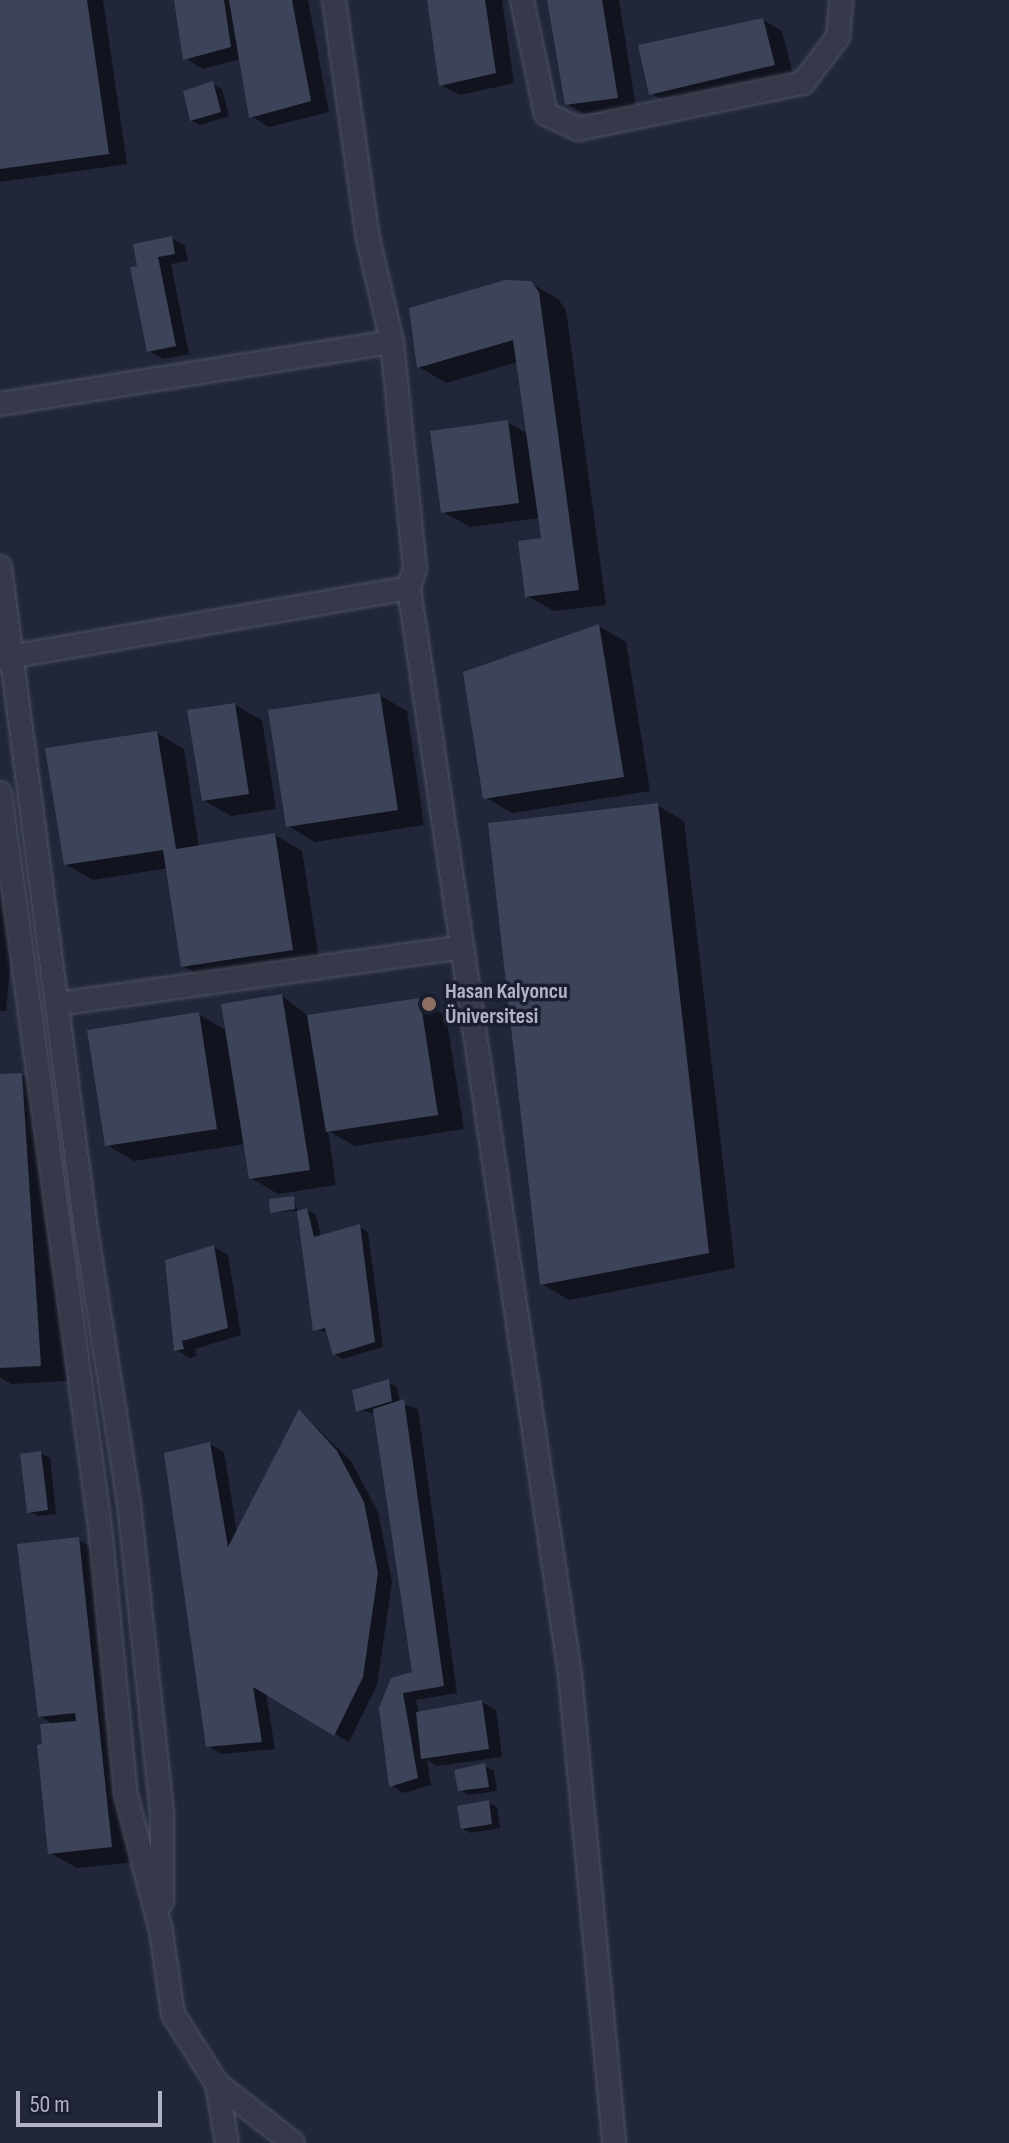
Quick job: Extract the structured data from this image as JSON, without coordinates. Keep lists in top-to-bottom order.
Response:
{
  "places": ["Hasan Kalyoncu Üniversitesi"],
  "scale_bar": "50 m"
}
